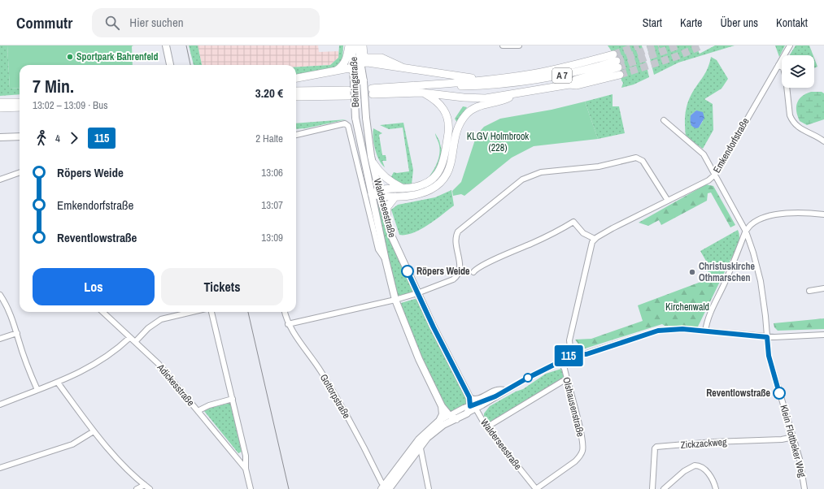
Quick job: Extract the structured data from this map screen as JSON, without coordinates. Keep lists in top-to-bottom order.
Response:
{
  "streets": {
    "highway": ["A 7"],
    "main road": ["Behringstraße", "Walderseestraße"],
    "street": [
      "Emkendorfstraße",
      "Adickesstraße",
      "Gottorpstraße",
      "Olshausenstraße",
      "Klein Flottbeker Weg",
      "Zickzackweg"
    ]
  },
  "crossings": [
    ["Behringstraße", "Walderseestraße"],
    ["Emkendorfstraße", "Klein Flottbeker Weg"],
    ["Walderseestraße", "Olshausenstraße"],
    ["Klein Flottbeker Weg", "Zickzackweg"]
  ],
  "parks": ["KLGV Holmbrook (228)", "Kirchenwald"],
  "places": [
    "Sportpark Bahrenfeld",
    "Röpers Weide",
    "Christuskirche Othmarschen",
    "Reventlowstraße"
  ],
  "lines": ["bus line 115"],
  "page": {
    "header": "Commutr",
    "search": "Hier suchen",
    "nav": [
      "Start",
      "Karte",
      "Über uns",
      "Kontakt"
    ],
    "on_map": "115",
    "heading": ["7 Min.", "13:02 – 13:09 · Bus", "3.20 €"],
    "legs": ["4", "115", "2 Halte"],
    "list": [
      {
        "name": "Röpers Weide",
        "value": "13:06"
      },
      {
        "name": "Emkendorfstraße",
        "value": "13:07"
      },
      {
        "name": "Reventlowstraße",
        "value": "13:09"
      }
    ],
    "buttons": ["Los", "Tickets"]
  }
}
